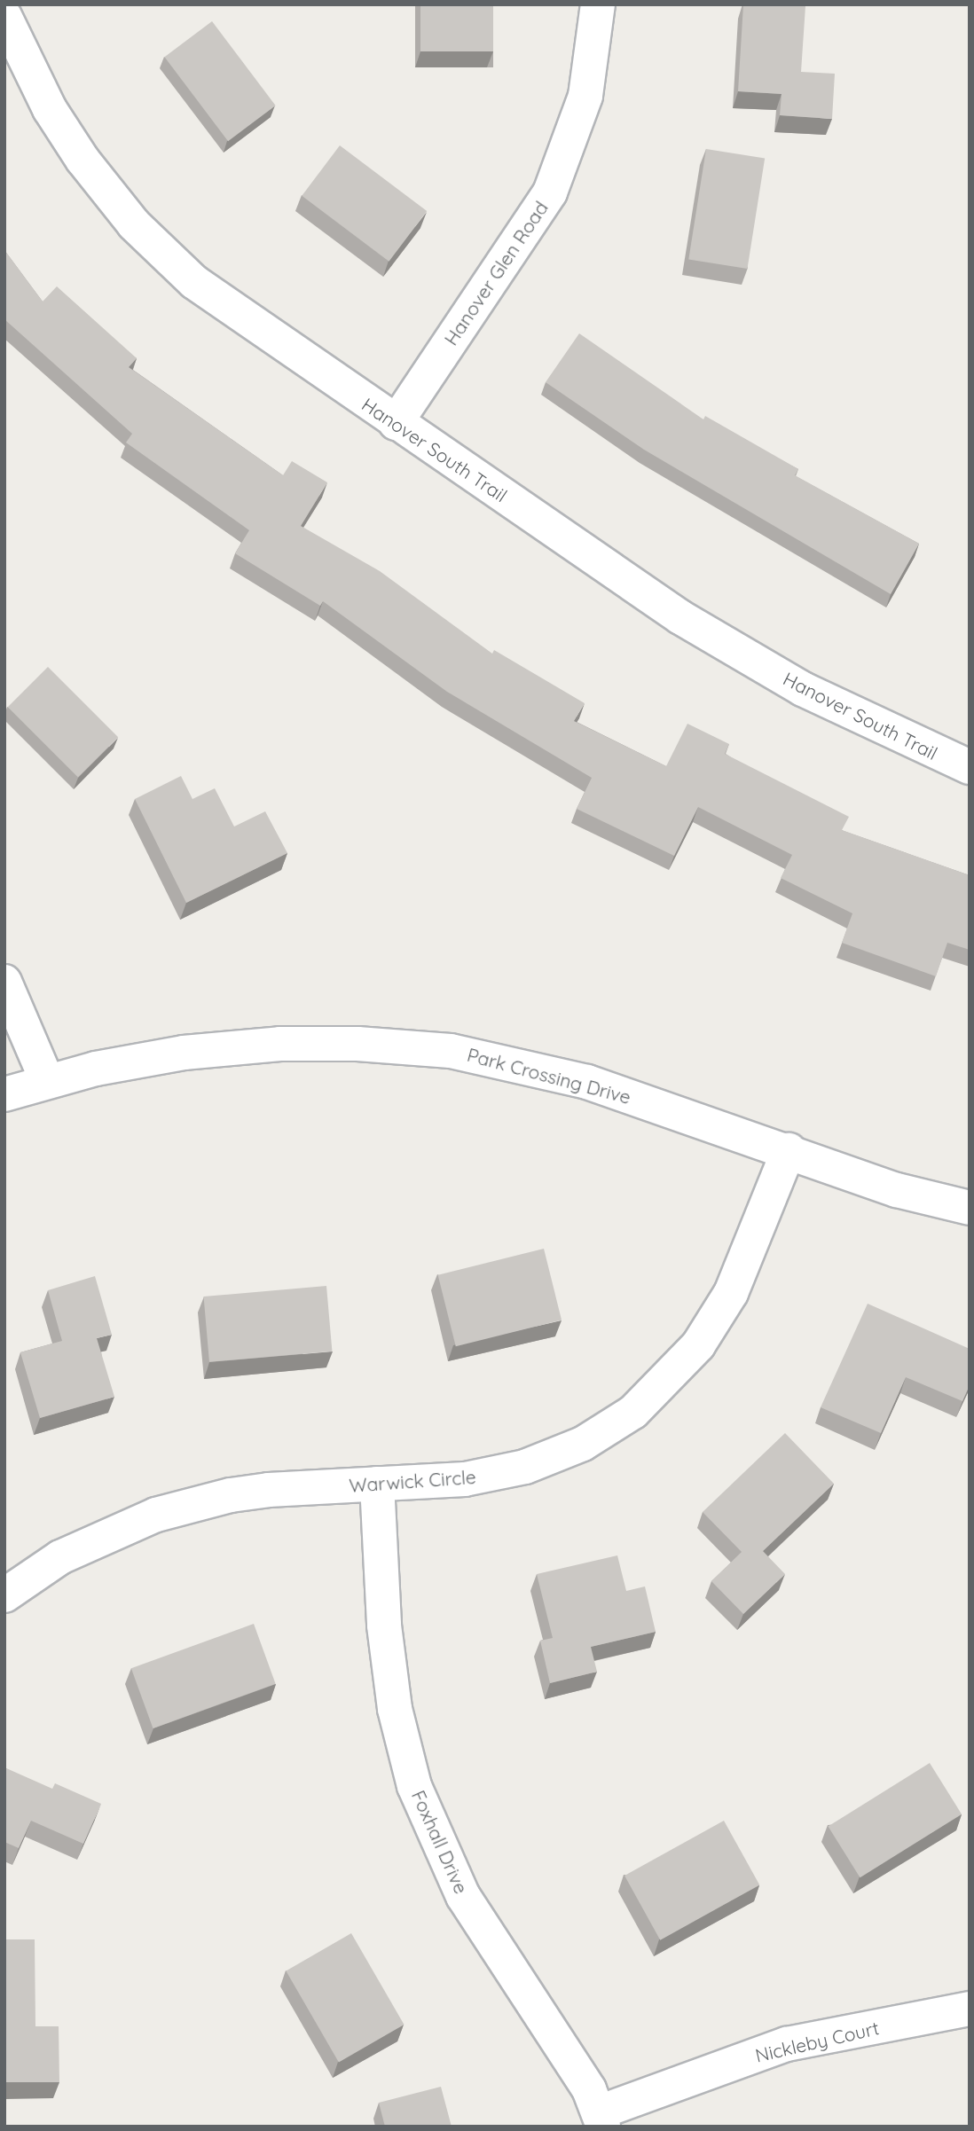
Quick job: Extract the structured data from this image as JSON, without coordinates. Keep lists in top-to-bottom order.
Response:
{
  "streets": {
    "street": [
      "Hanover Glen Road",
      "Hanover South Trail",
      "Park Crossing Drive",
      "Warwick Circle",
      "Foxhall Drive",
      "Nickleby Court"
    ]
  },
  "crossings": [
    ["Hanover Glen Road", "Hanover South Trail"],
    ["Park Crossing Drive", "Warwick Circle"],
    ["Warwick Circle", "Foxhall Drive"],
    ["Foxhall Drive", "Nickleby Court"]
  ]
}
